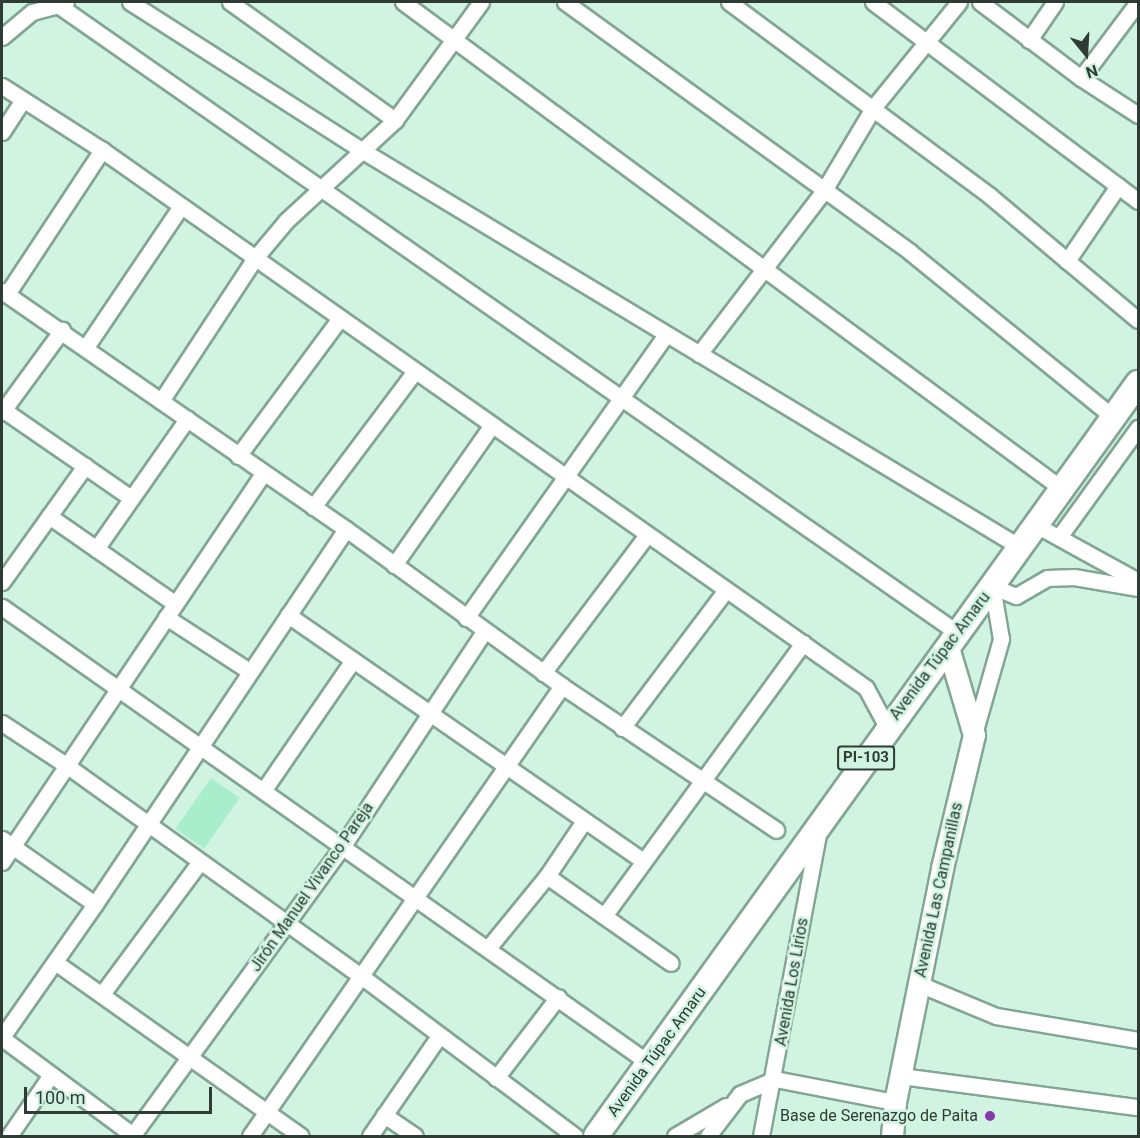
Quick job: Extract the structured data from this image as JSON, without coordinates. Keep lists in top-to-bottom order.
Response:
{
  "streets": {
    "main road": ["Avenida Túpac Amaru", "PI-103"],
    "street": ["Jirón Manuel Vivanco Pareja", "Avenida Las Campanillas", "Avenida Los Lirios"]
  },
  "crossings": [
    ["Avenida Túpac Amaru", "Avenida Las Campanillas"],
    ["Avenida Túpac Amaru", "Avenida Los Lirios"]
  ],
  "places": ["Base de Serenazgo de Paita"],
  "scale_bar": "100 m",
  "north": "bottom"
}
